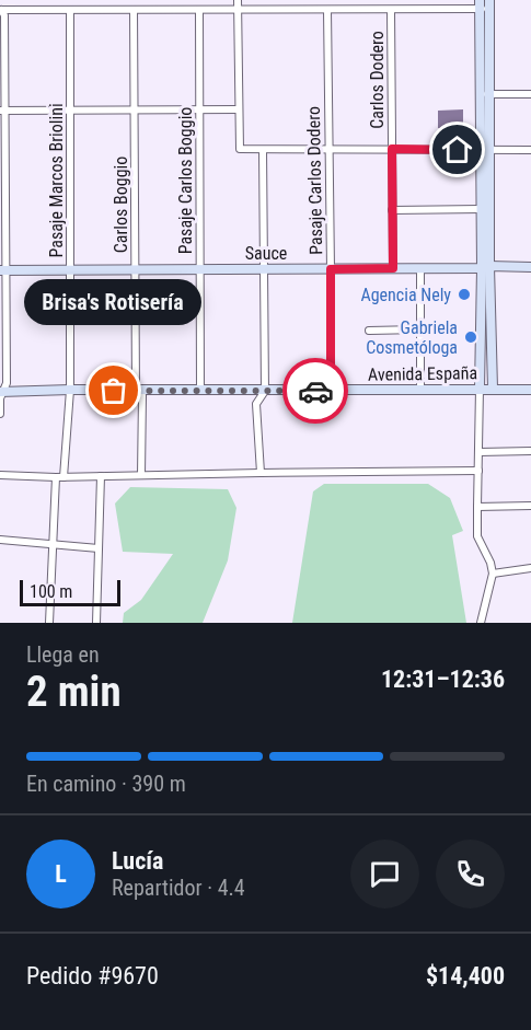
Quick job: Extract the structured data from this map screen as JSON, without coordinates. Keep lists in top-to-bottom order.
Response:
{
  "streets": {
    "main road": ["Sauce", "Avenida España"],
    "street": [
      "Carlos Dodero",
      "Pasaje Marcos Briolini",
      "Pasaje Carlos Boggio",
      "Pasaje Carlos Dodero",
      "Carlos Boggio"
    ]
  },
  "crossings": [
    ["Carlos Dodero", "Sauce"],
    ["Pasaje Marcos Briolini", "Sauce"],
    ["Pasaje Marcos Briolini", "Avenida España"],
    ["Pasaje Carlos Boggio", "Sauce"],
    ["Pasaje Carlos Boggio", "Avenida España"],
    ["Pasaje Carlos Dodero", "Sauce"],
    ["Pasaje Carlos Dodero", "Avenida España"],
    ["Carlos Boggio", "Sauce"],
    ["Carlos Boggio", "Avenida España"]
  ],
  "places": ["Agencia Nely", "Gabriela Cosmetóloga", "Brisa's Rotisería"],
  "scale_bar": "100 m",
  "page": {
    "bubble": "Brisa's Rotisería",
    "scale": "100 m",
    "heading": ["2 min", "Llega en", "12:31–12:36"],
    "panel": [
      "Lucía",
      "Repartidor · 4.4",
      "Pedido #9670",
      "$14,400"
    ],
    "bar": "En camino · 390 m",
    "round": "L"
  }
}
